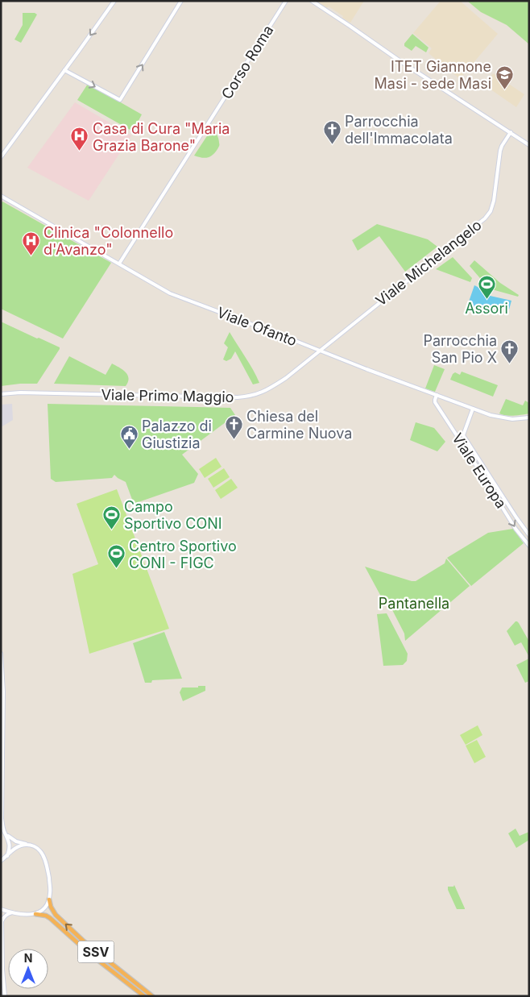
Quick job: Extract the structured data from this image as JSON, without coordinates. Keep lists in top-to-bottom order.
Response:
{
  "streets": {
    "highway": ["SSV"],
    "street": [
      "Corso Roma",
      "Viale Michelangelo",
      "Viale Ofanto",
      "Viale Primo Maggio",
      "Viale Europa"
    ]
  },
  "crossings": [
    ["Corso Roma", "Viale Ofanto"],
    ["Viale Michelangelo", "Viale Ofanto"],
    ["Viale Michelangelo", "Viale Primo Maggio"],
    ["Viale Ofanto", "Viale Primo Maggio"],
    ["Viale Ofanto", "Viale Europa"]
  ],
  "parks": ["Pantanella"],
  "places": {
    "school or university": ["ITET Giannone Masi - sede Masi"],
    "church": ["Parrocchia dell'Immacolata", "Parrocchia San Pio X", "Chiesa del Carmine Nuova"],
    "hospital": ["Casa di Cura \"Maria Grazia Barone\"", "Clinica \"Colonnello d'Avanzo\""],
    "sports": ["Assori", "Campo Sportivo CONI", "Centro Sportivo CONI - FIGC"],
    "public building": ["Palazzo di Giustizia"]
  },
  "north": "top"
}
